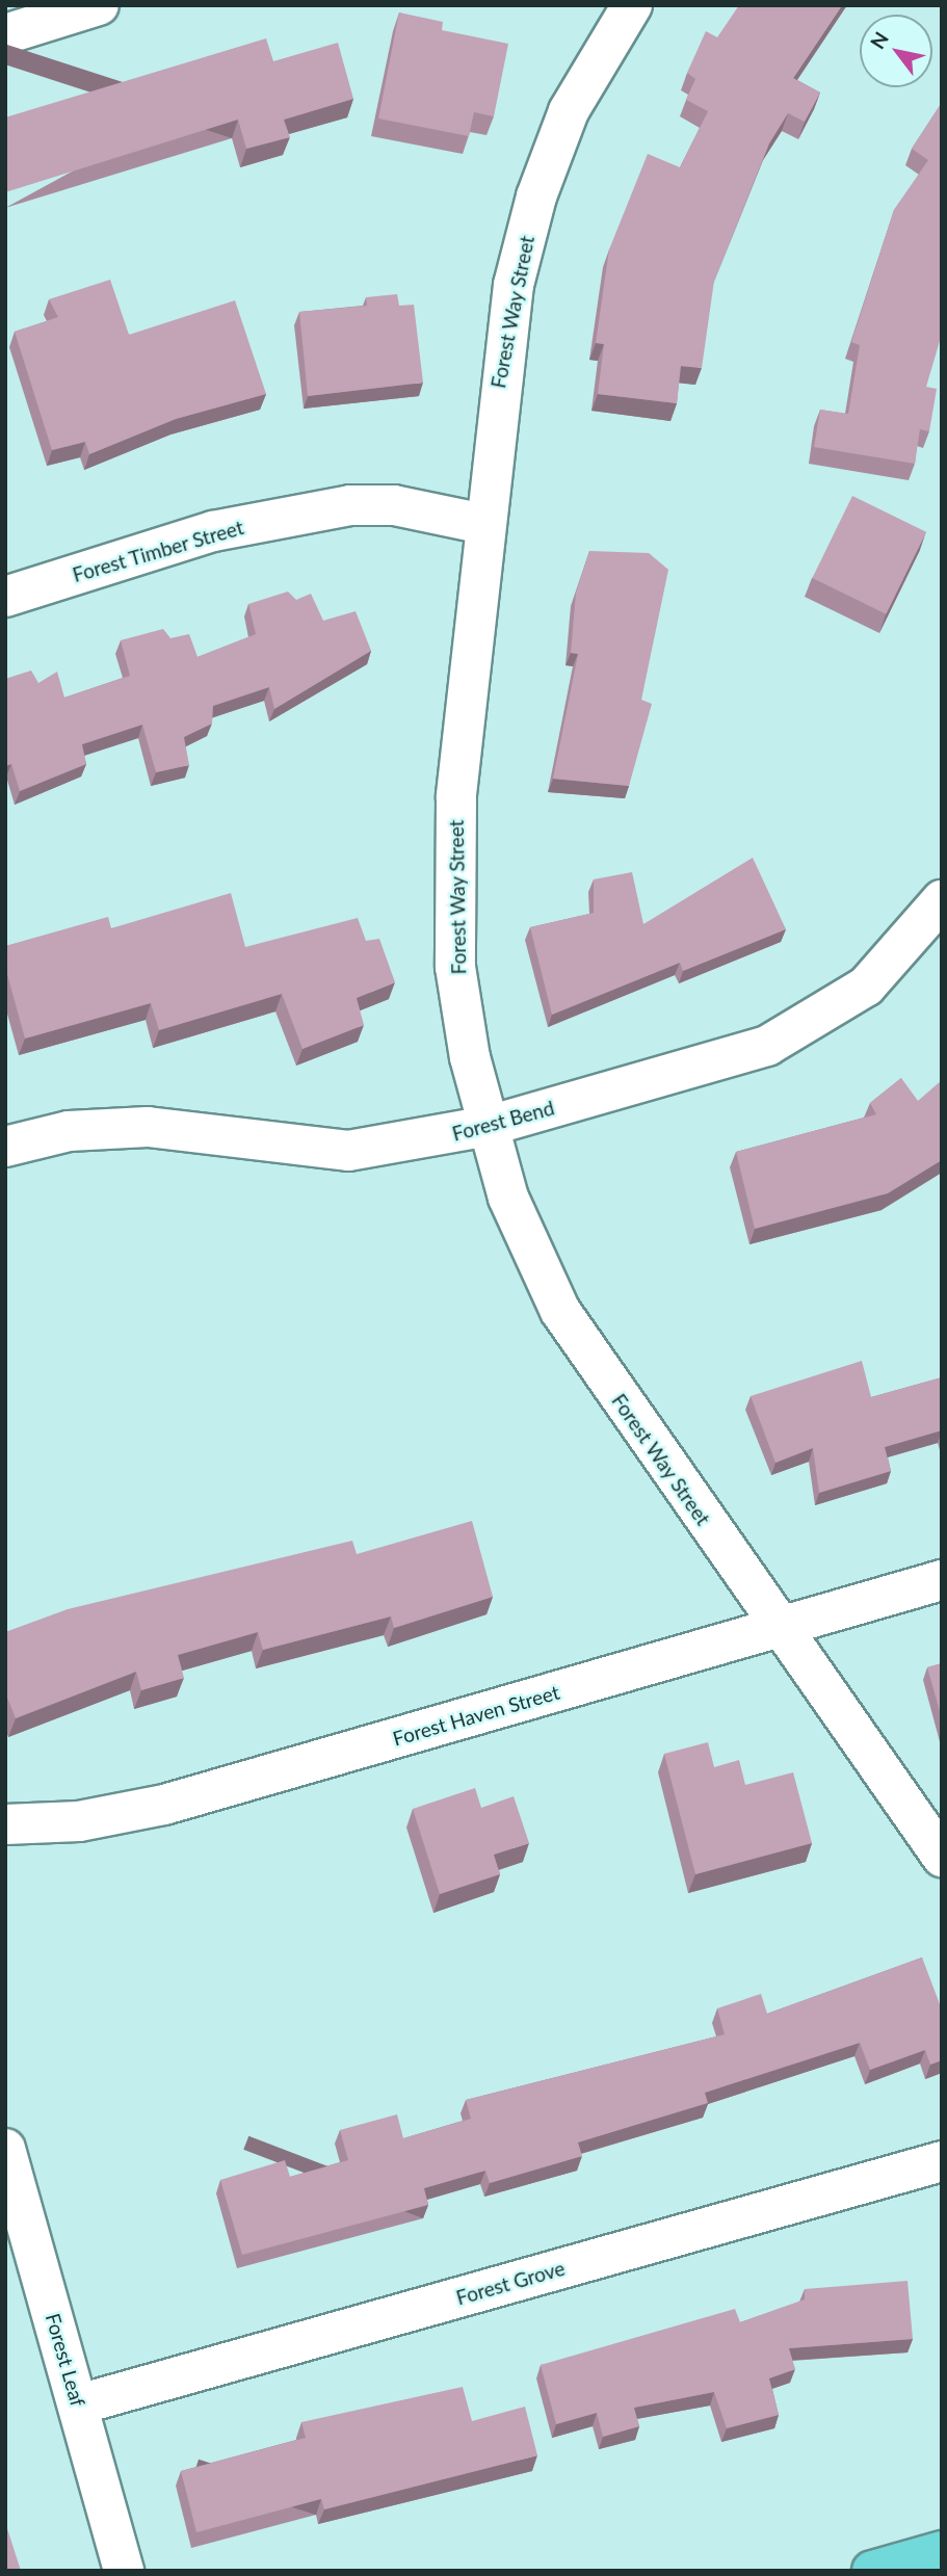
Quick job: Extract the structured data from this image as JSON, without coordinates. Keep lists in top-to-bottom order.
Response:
{
  "streets": {
    "street": [
      "Forest Way Street",
      "Forest Timber Street",
      "Forest Bend",
      "Forest Haven Street",
      "Forest Grove",
      "Forest Leaf"
    ]
  },
  "crossings": [
    ["Forest Way Street", "Forest Timber Street"],
    ["Forest Way Street", "Forest Bend"],
    ["Forest Way Street", "Forest Haven Street"],
    ["Forest Grove", "Forest Leaf"]
  ],
  "north": "top left"
}
